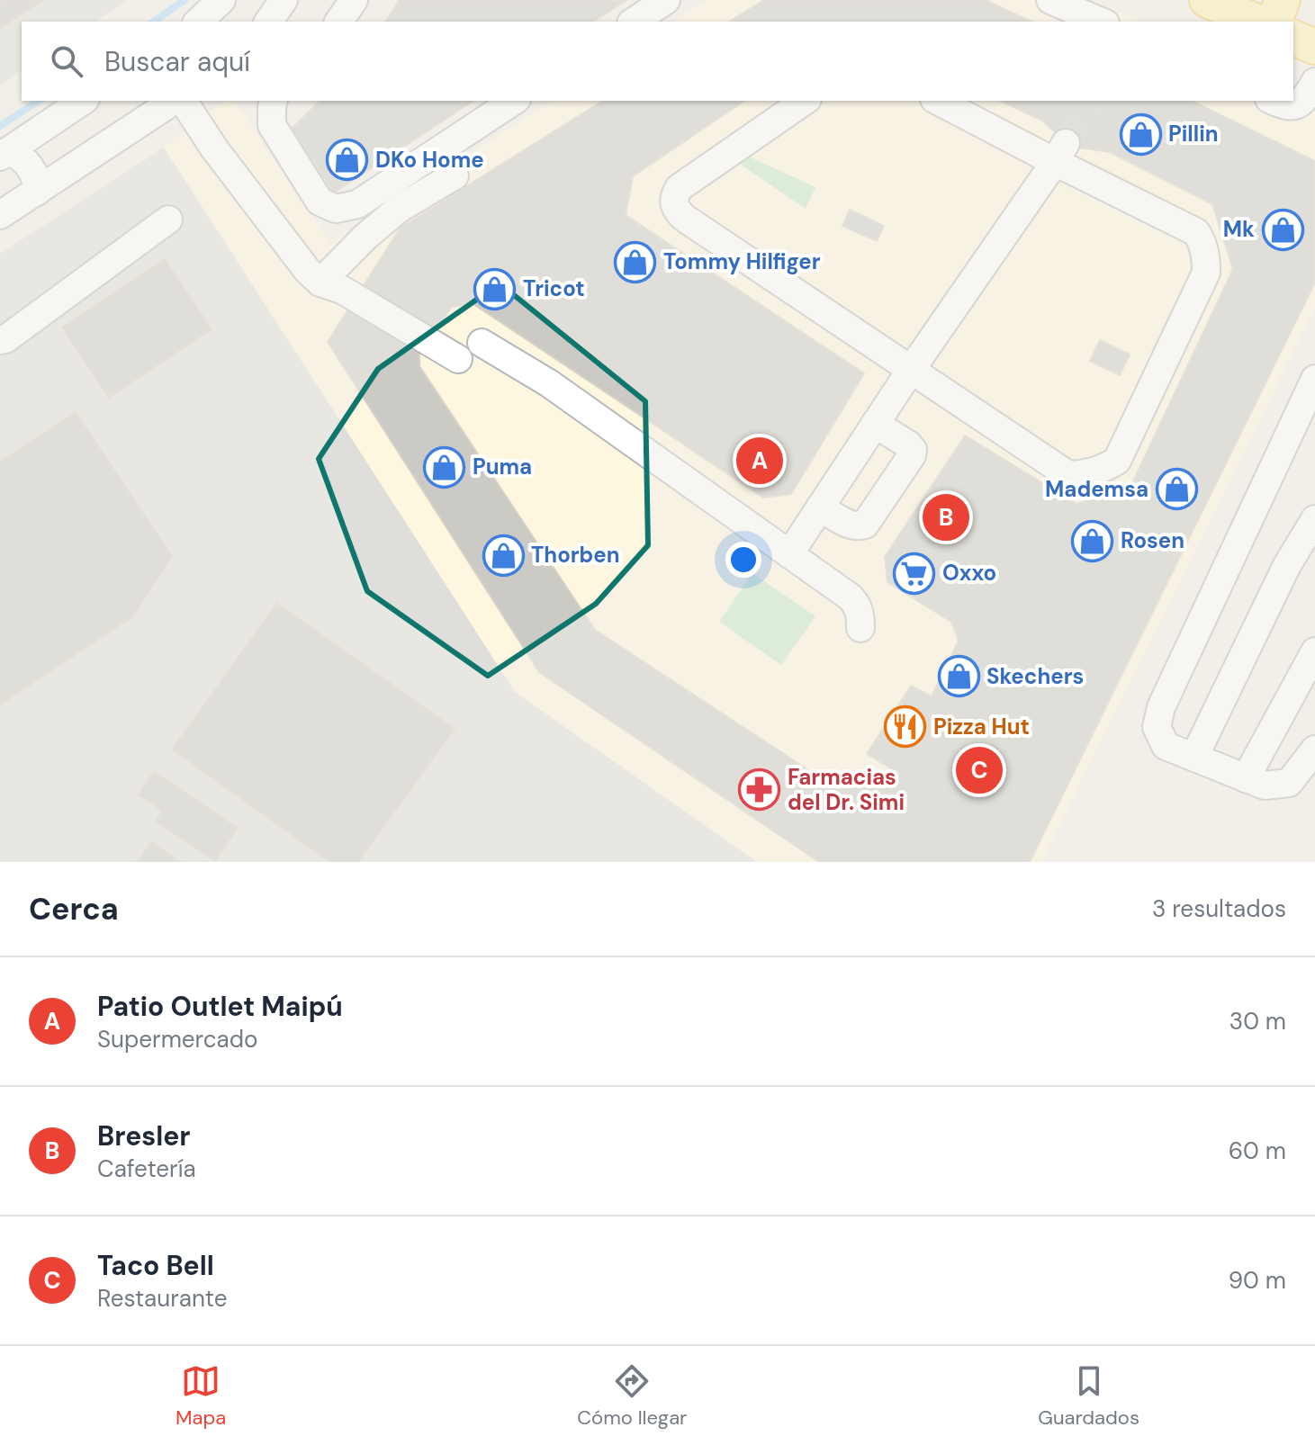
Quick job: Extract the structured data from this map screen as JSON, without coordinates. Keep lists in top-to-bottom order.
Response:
{
  "places": {
    "shop": [
      "Pillin",
      "DKo Home",
      "Mk",
      "Tommy Hilfiger",
      "Tricot",
      "Puma",
      "Mademsa",
      "Rosen",
      "Thorben",
      "Skechers"
    ],
    "supermarket": ["Oxxo"],
    "restaurant": ["Pizza Hut"],
    "pharmacy": ["Farmacias del Dr. Simi"]
  },
  "page": {
    "search": "Buscar aquí",
    "pins": ["A", "B", "C"],
    "heading": ["Cerca", "3 resultados"],
    "list": [
      {
        "mark": "A",
        "name": "Patio Outlet Maipú",
        "note": "Supermercado",
        "value": "30 m"
      },
      {
        "mark": "B",
        "name": "Bresler",
        "note": "Cafetería",
        "value": "60 m"
      },
      {
        "mark": "C",
        "name": "Taco Bell",
        "note": "Restaurante",
        "value": "90 m"
      }
    ],
    "nav": ["Mapa", "Cómo llegar", "Guardados"]
  }
}
